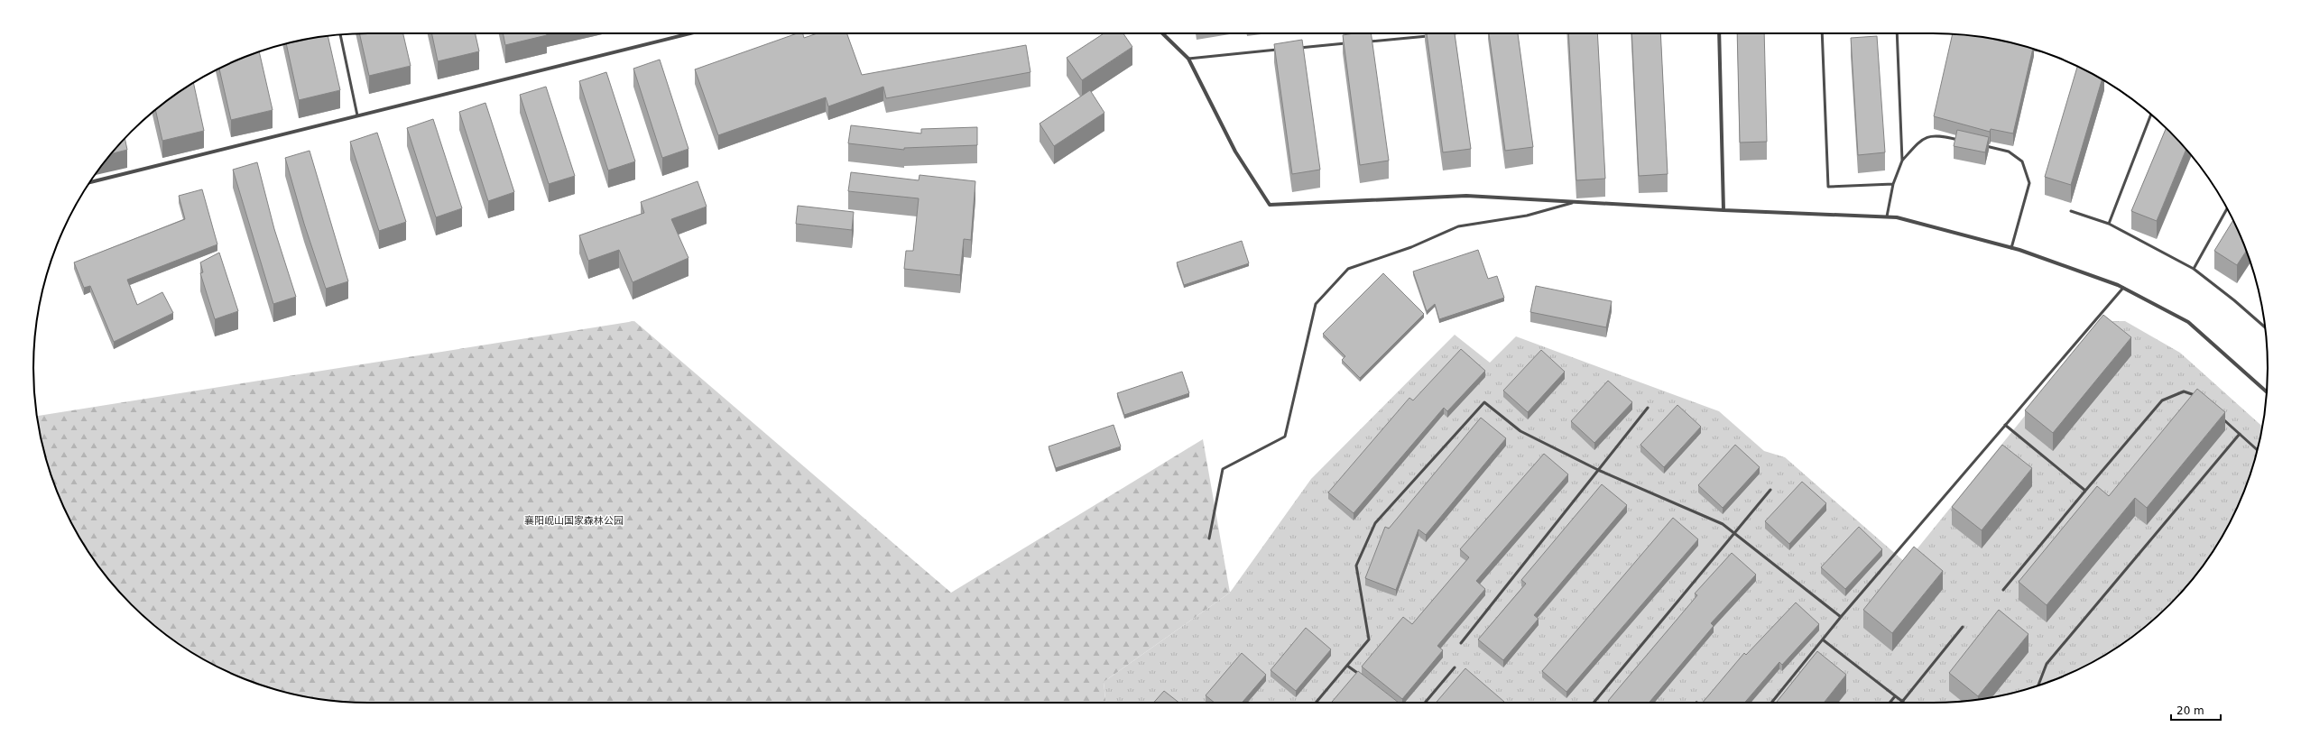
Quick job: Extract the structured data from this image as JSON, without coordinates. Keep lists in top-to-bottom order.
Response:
{
  "parks": ["襄阳岘山国家森林公园"],
  "scale_bar": "20 m"
}
